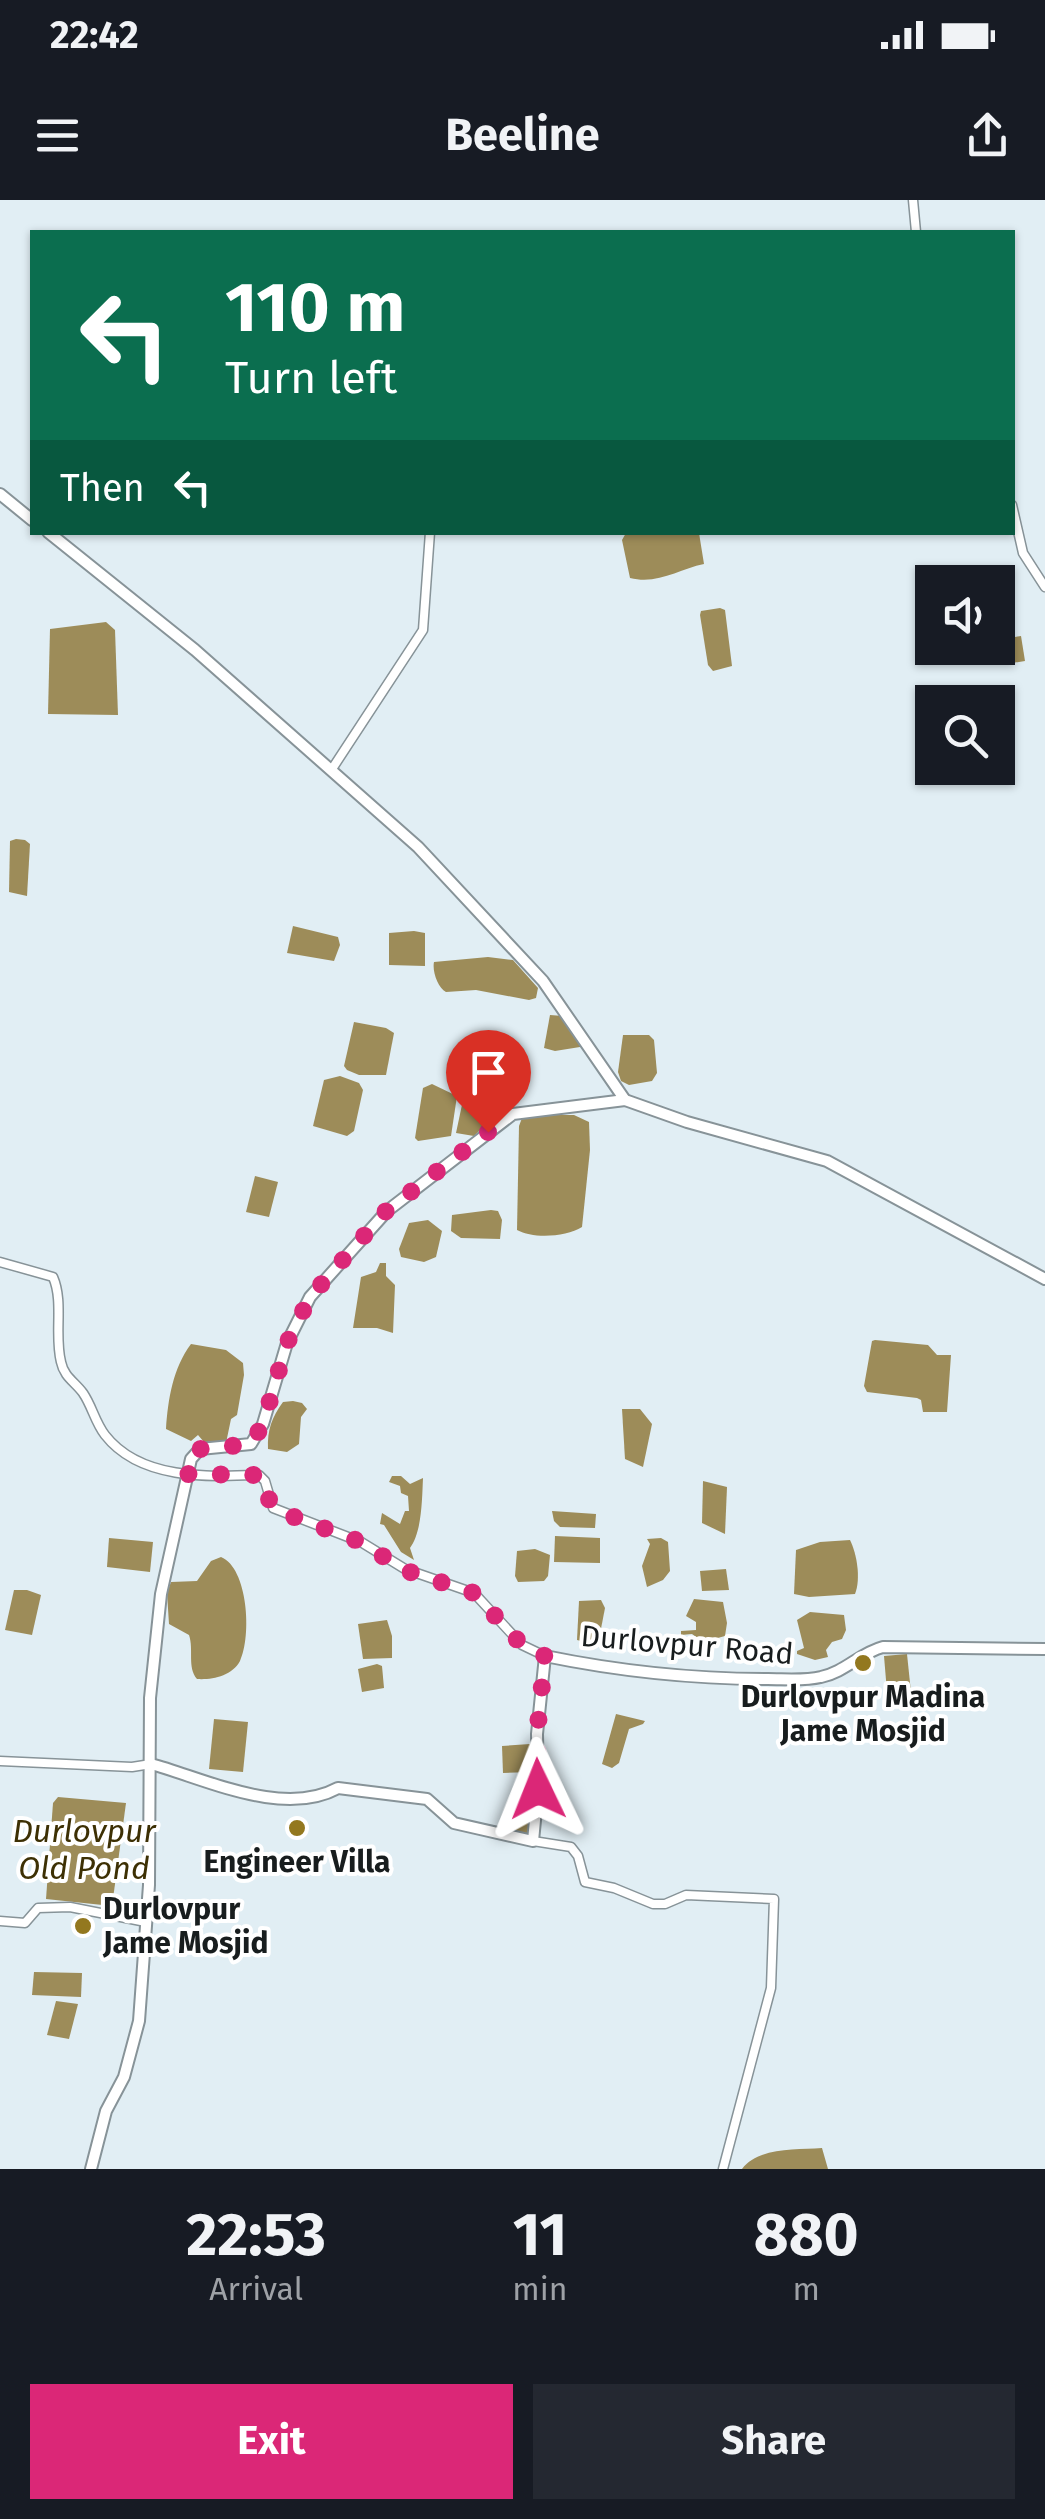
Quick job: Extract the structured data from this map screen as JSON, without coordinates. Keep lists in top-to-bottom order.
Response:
{
  "streets": {
    "street": ["Durlovpur Road"]
  },
  "water": ["Durlovpur Old Pond"],
  "places": ["Durlovpur Madina Jame Mosjid", "Engineer Villa", "Durlovpur Jame Mosjid"],
  "page": {
    "status": "22:42",
    "header": "Beeline",
    "turn": ["110 m", "Turn left"],
    "then": "Then",
    "eta": [
      "22:53",
      "Arrival",
      "11",
      "min",
      "880",
      "m"
    ],
    "buttons": ["Exit", "Share"]
  }
}
